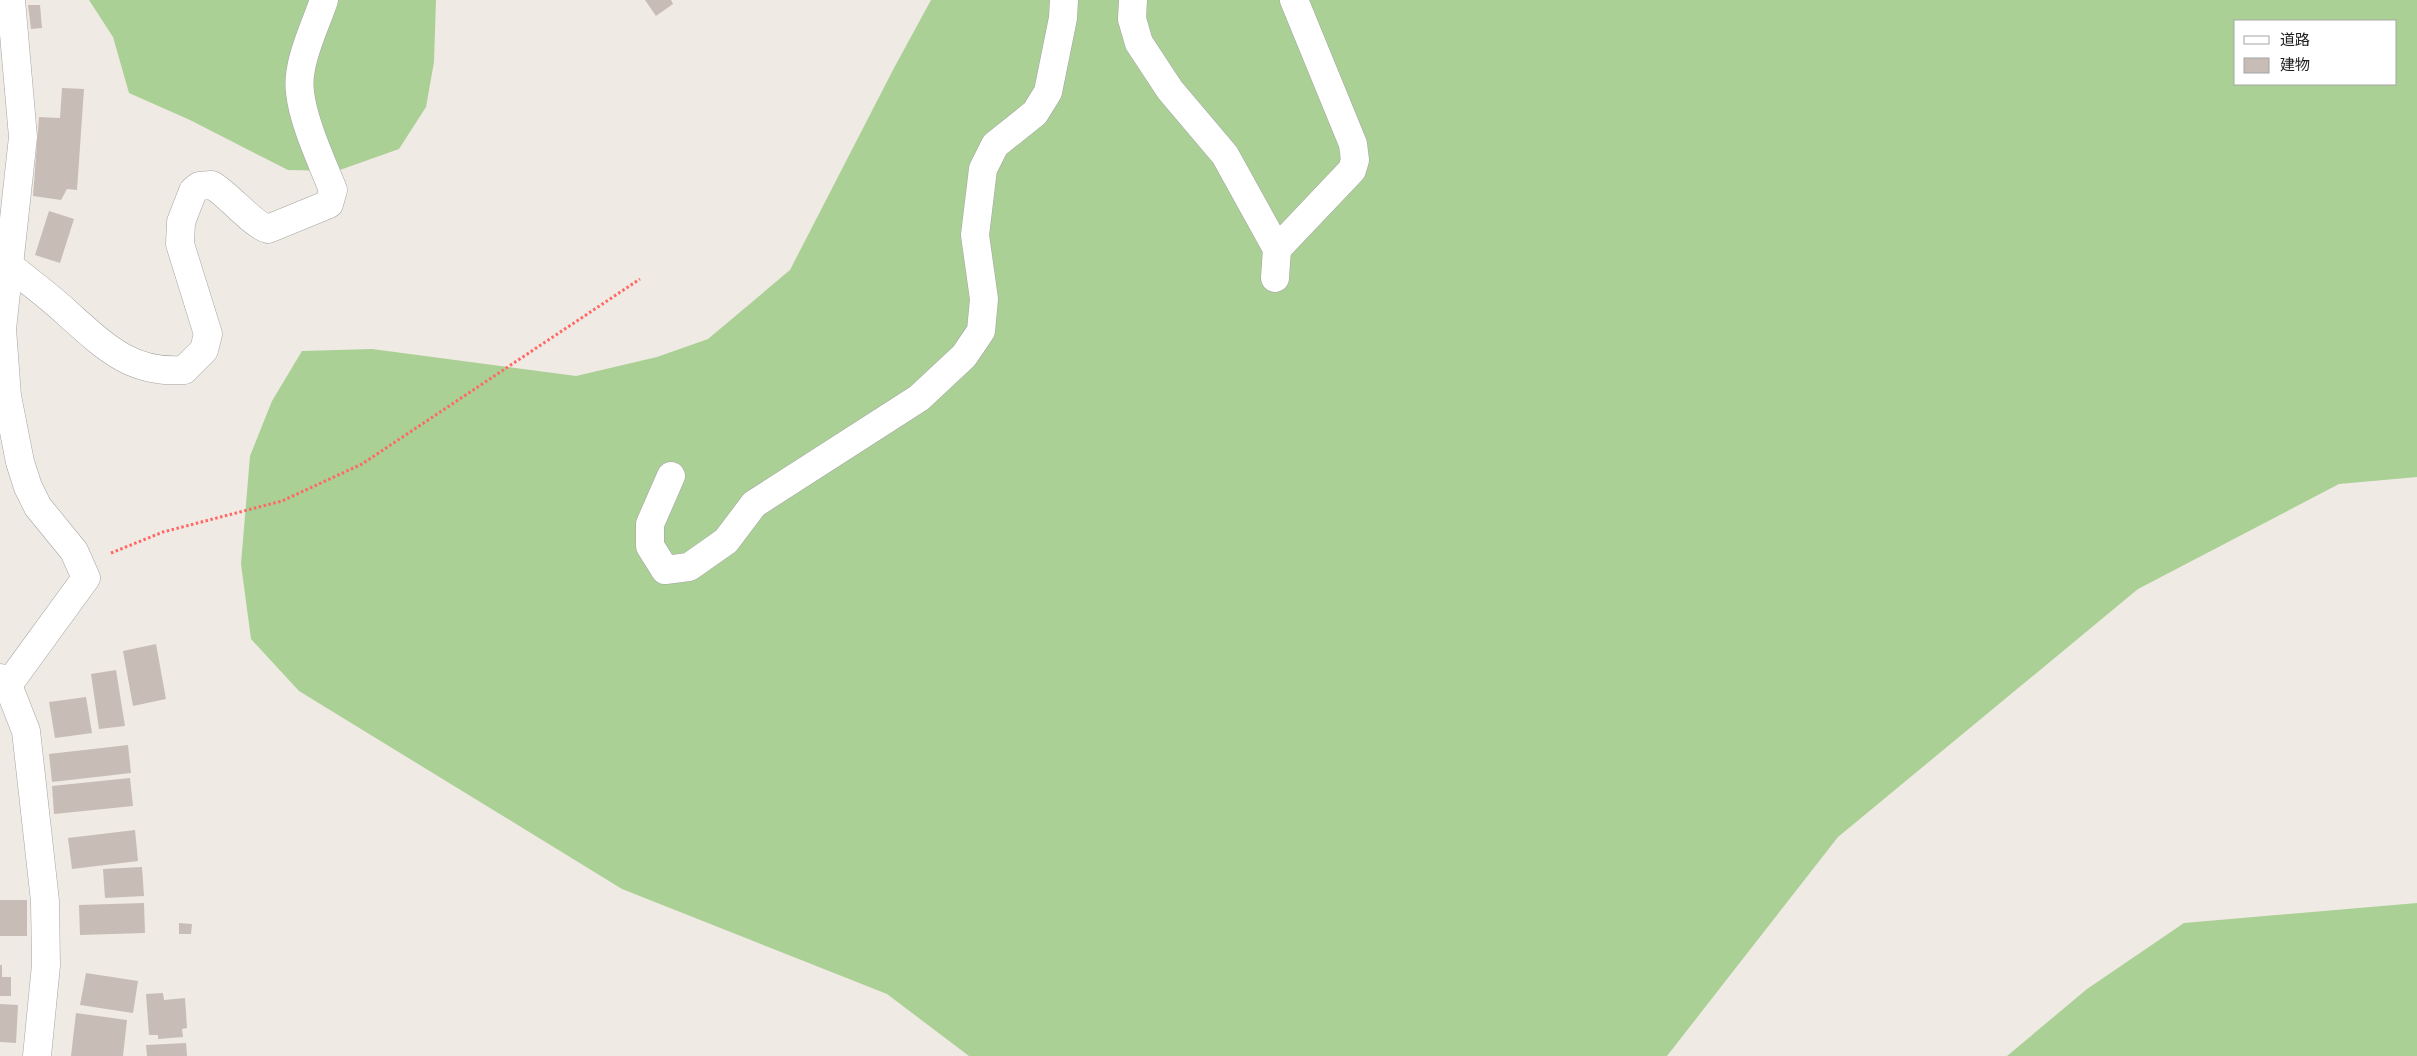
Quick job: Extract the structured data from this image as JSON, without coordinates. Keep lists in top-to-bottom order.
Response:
{
  "legend": ["道路", "建物"]
}
